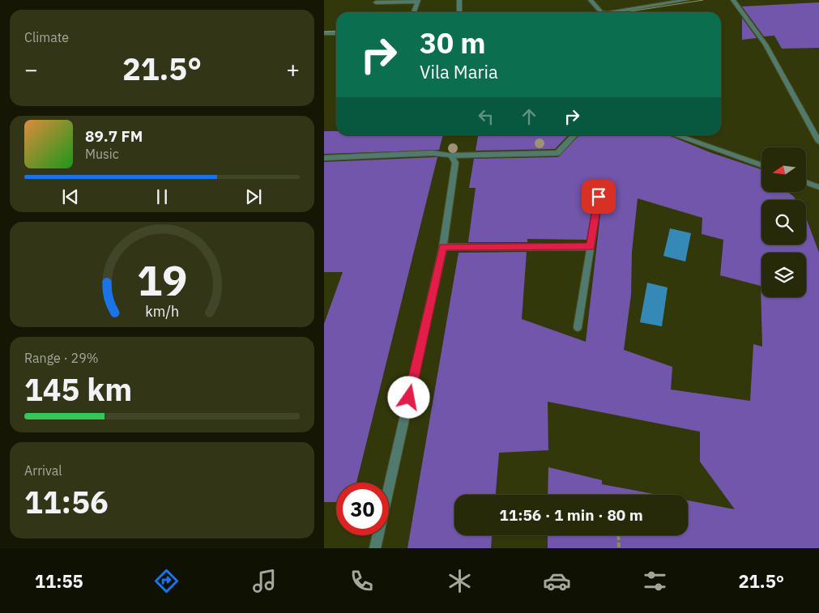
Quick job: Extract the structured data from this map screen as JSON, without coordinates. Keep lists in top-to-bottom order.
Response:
{
  "north": "left",
  "page": {
    "tile": [
      "Climate",
      ["Range · 29%", "145 km"],
      ["Arrival", "11:56"]
    ],
    "turn": ["30 m", "Vila Maria"],
    "heat": ["−", "21.5°", "+"],
    "song": ["89.7 FM", "Music"],
    "limit": "30",
    "trip": "11:56 · 1 min · 80 m",
    "tabs": ["11:55", "21.5°"],
    "gauge": ["19", "km/h"]
  }
}
